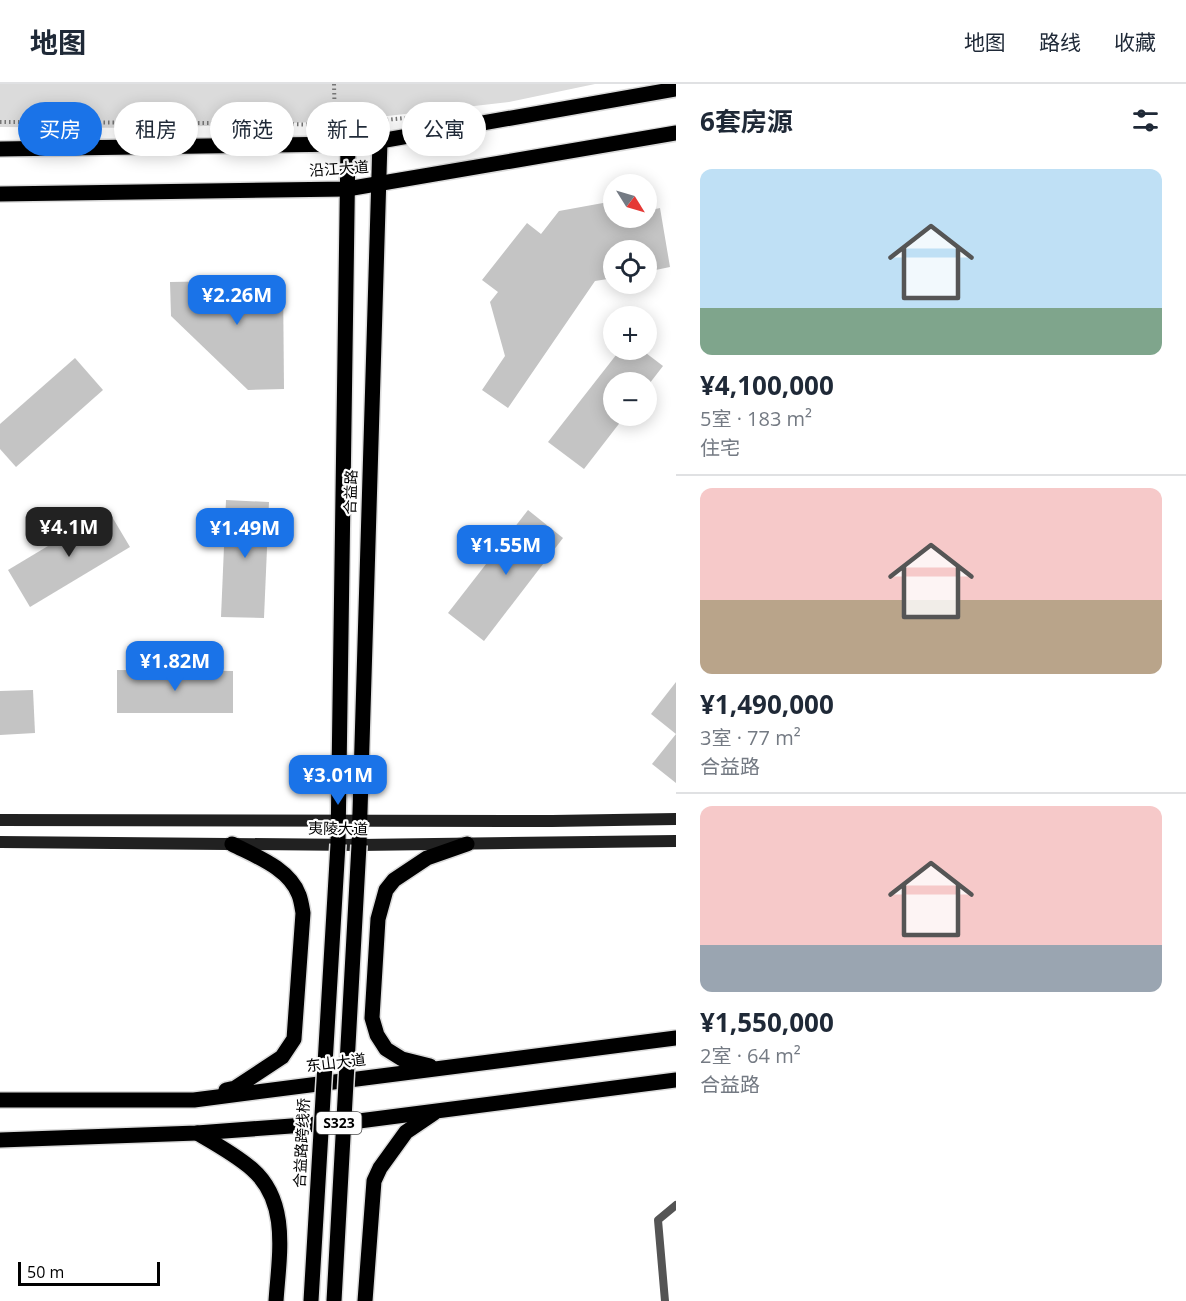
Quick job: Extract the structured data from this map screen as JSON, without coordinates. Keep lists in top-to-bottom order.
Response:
{
  "streets": {
    "main road": [
      "沿江大道",
      "合益路",
      "夷陵大道",
      "东山大道",
      "S323",
      "合益路跨线桥"
    ]
  },
  "crossings": [
    ["沿江大道", "合益路"],
    ["合益路", "夷陵大道"],
    ["合益路", "合益路跨线桥"],
    ["夷陵大道", "合益路跨线桥"]
  ],
  "scale_bar": "50 m",
  "north": "bottom right",
  "page": {
    "header": "地图",
    "nav": ["地图", "路线", "收藏"],
    "heading": "6套房源",
    "chip": [
      "买房",
      "租房",
      "筛选",
      "新上",
      "公寓"
    ],
    "list": [
      {
        "name": "¥4,100,000",
        "note": "5室 · 183 m² · 住宅"
      },
      {
        "name": "¥1,490,000",
        "note": "3室 · 77 m² · 合益路"
      },
      {
        "name": "¥1,550,000",
        "note": "2室 · 64 m² · 合益路"
      }
    ],
    "map_buttons": ["+", "−"],
    "price": [
      "¥2.26M",
      "¥4.1M",
      "¥1.49M",
      "¥1.55M",
      "¥1.82M",
      "¥3.01M"
    ],
    "scale": "50 m"
  }
}
